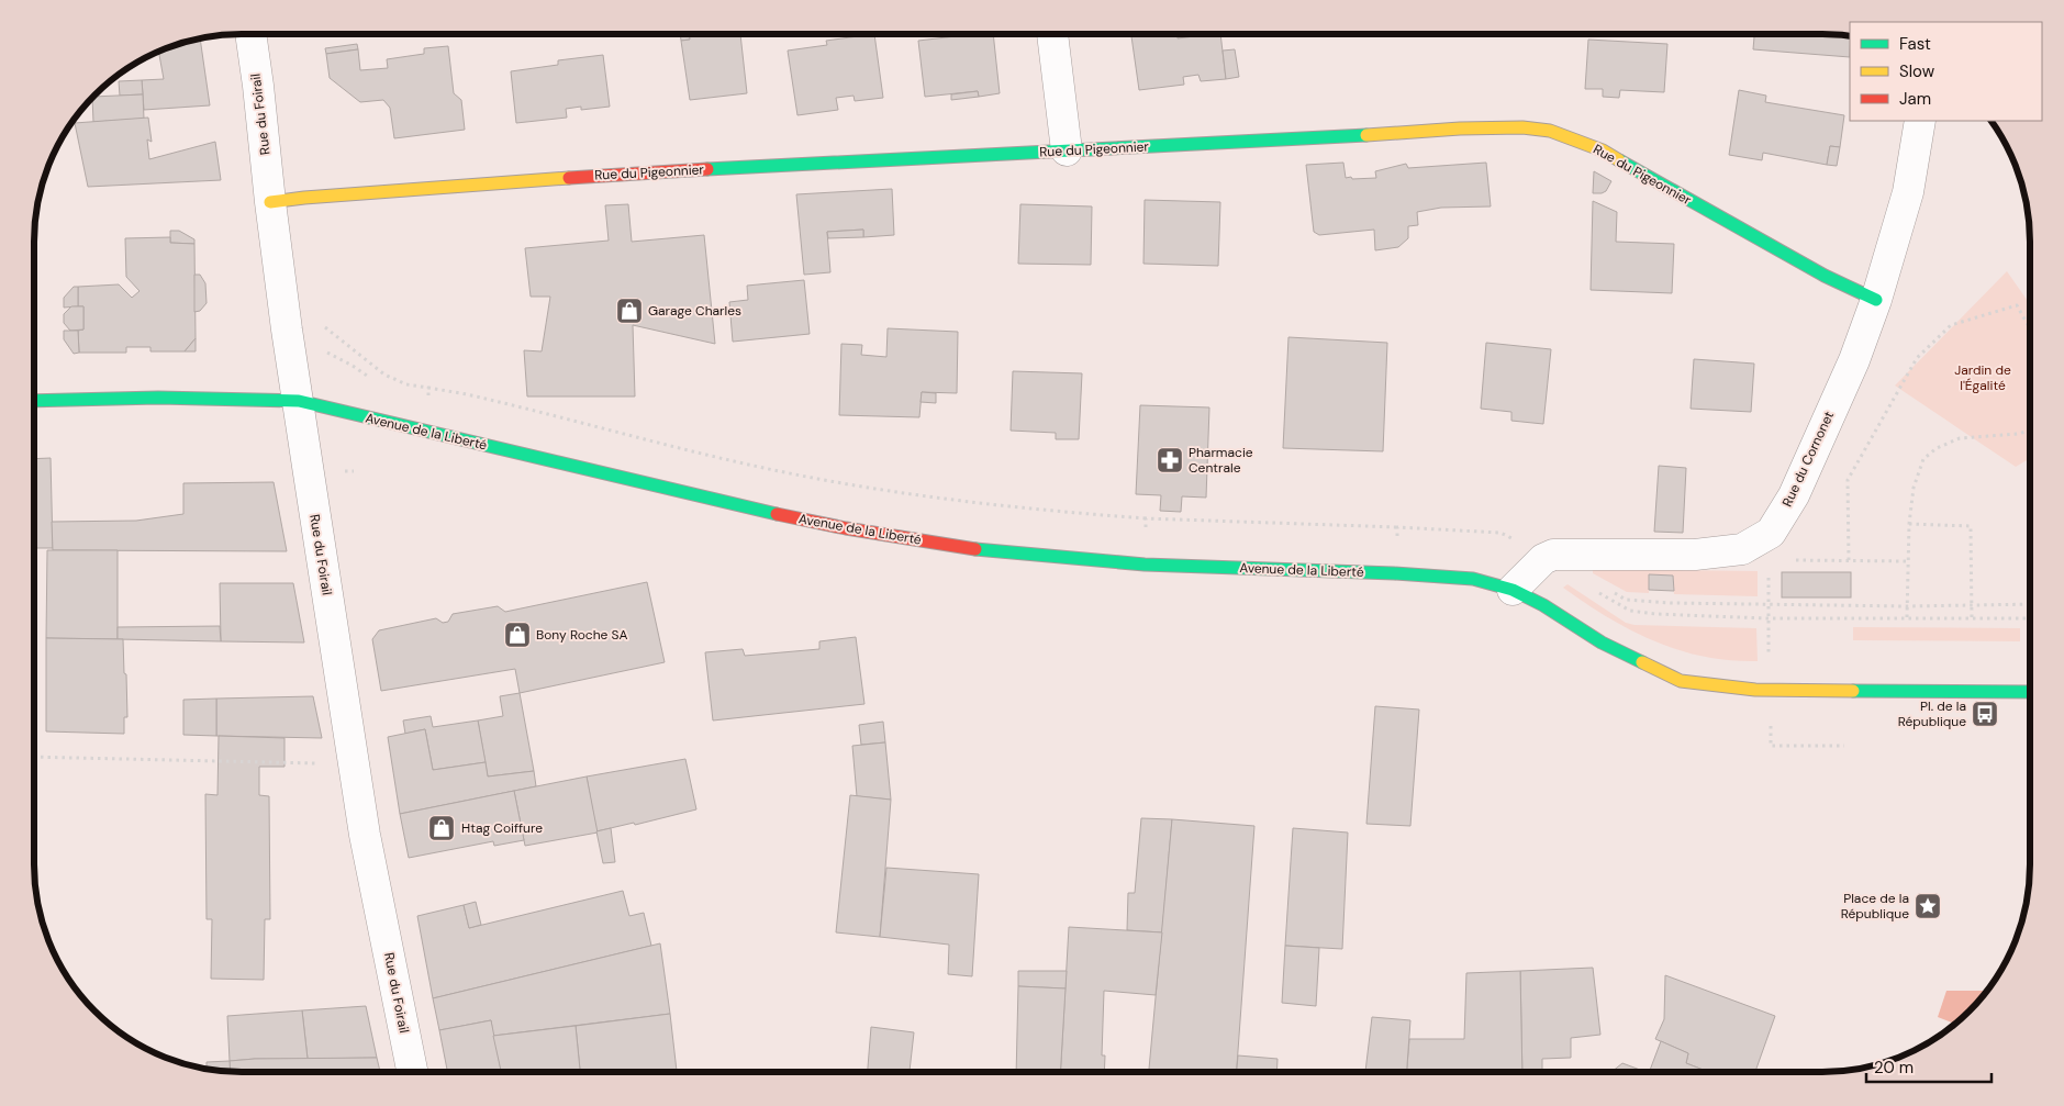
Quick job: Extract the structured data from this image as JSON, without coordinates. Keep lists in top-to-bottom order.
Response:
{
  "streets": {
    "street": [
      "Rue du Foirail",
      "Rue du Pigeonnier",
      "Avenue de la Liberté",
      "Rue du Cornonet"
    ]
  },
  "crossings": [
    ["Rue du Foirail", "Rue du Pigeonnier"],
    ["Rue du Foirail", "Avenue de la Liberté"],
    ["Rue du Pigeonnier", "Rue du Cornonet"],
    ["Avenue de la Liberté", "Rue du Cornonet"]
  ],
  "parks": ["Jardin de l'Égalité"],
  "places": {
    "shop": ["Garage Charles", "Bony Roche SA", "Htag Coiffure"],
    "pharmacy": ["Pharmacie Centrale"],
    "bus stop": ["Pl. de la République"],
    "place": ["Place de la République"]
  },
  "legend": ["Fast", "Slow", "Jam"],
  "scale_bar": "20 m"
}
